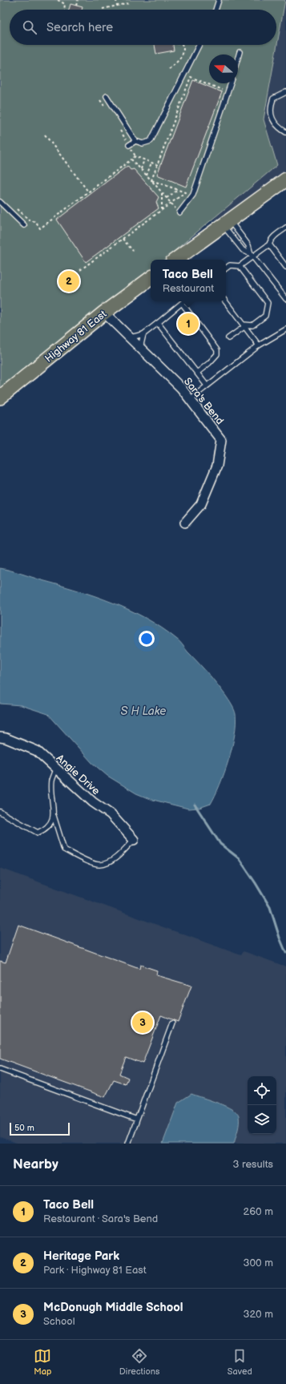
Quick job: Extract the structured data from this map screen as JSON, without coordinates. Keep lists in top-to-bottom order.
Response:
{
  "streets": {
    "main road": ["Highway 81 East"],
    "street": ["Sara's Bend", "Angie Drive"]
  },
  "crossings": [
    ["Highway 81 East", "Sara's Bend"]
  ],
  "water": ["S H Lake"],
  "scale_bar": "50 m",
  "north": "left",
  "page": {
    "search": "Search here",
    "popup": ["Taco Bell", "Restaurant"],
    "pins": ["2", "1", "3"],
    "scale": "50 m",
    "heading": ["Nearby", "3 results"],
    "list": [
      {
        "mark": "1",
        "name": "Taco Bell",
        "note": "Restaurant · Sara's Bend",
        "value": "260 m"
      },
      {
        "mark": "2",
        "name": "Heritage Park",
        "note": "Park · Highway 81 East",
        "value": "300 m"
      },
      {
        "mark": "3",
        "name": "McDonugh Middle School",
        "note": "School",
        "value": "320 m"
      }
    ],
    "nav": ["Map", "Directions", "Saved"]
  }
}
